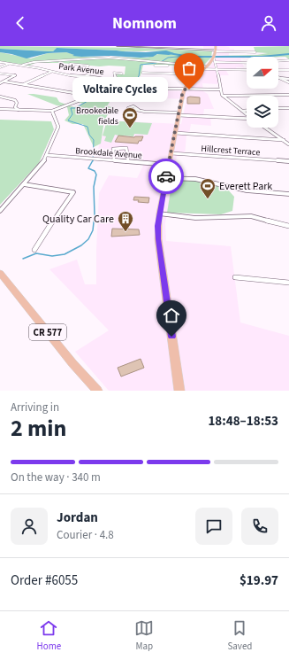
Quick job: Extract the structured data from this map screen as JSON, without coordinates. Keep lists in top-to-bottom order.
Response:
{
  "streets": {
    "main road": ["CR 577"],
    "street": ["Park Avenue", "Hillcrest Terrace", "Brookdale Avenue"]
  },
  "places": {
    "other": ["Voltaire Cycles"],
    "sports": ["Brookedale fields", "Everett Park"],
    "building": ["Quality Car Care"]
  },
  "north": "right",
  "page": {
    "header": "Nomnom",
    "bubble": "Voltaire Cycles",
    "heading": ["2 min", "Arriving in", "18:48–18:53"],
    "panel": [
      "Jordan",
      "Courier · 4.8",
      "Order #6055",
      "$19.97"
    ],
    "bar": "On the way · 340 m",
    "tabs": ["Home", "Map", "Saved"]
  }
}
